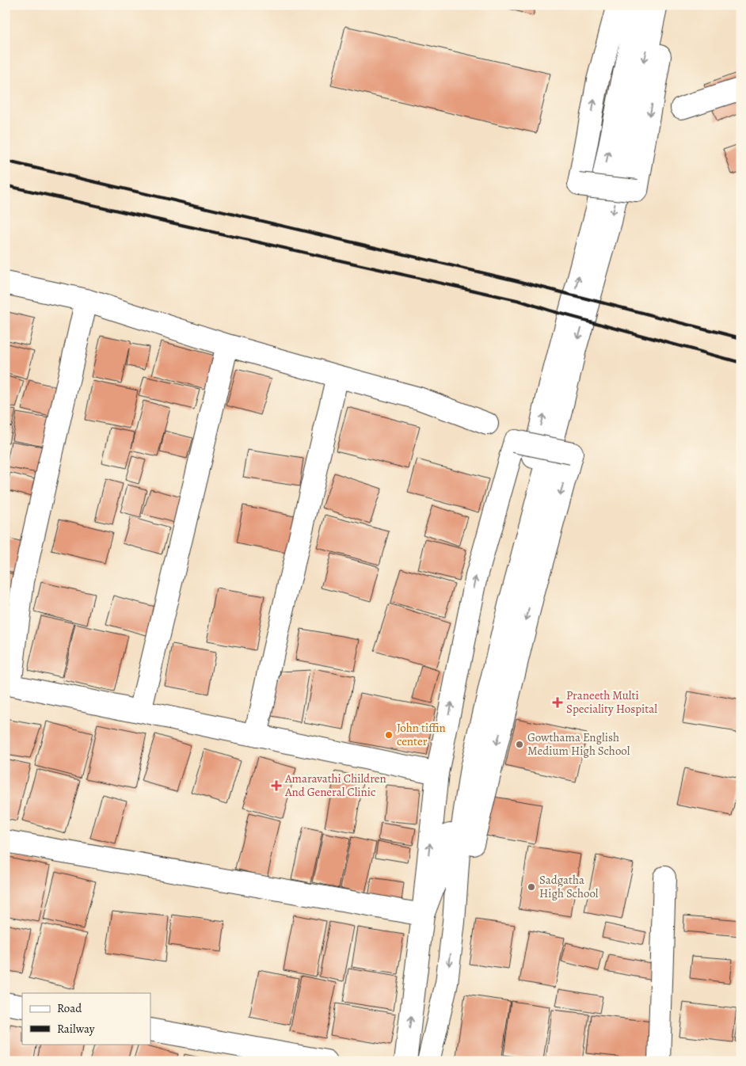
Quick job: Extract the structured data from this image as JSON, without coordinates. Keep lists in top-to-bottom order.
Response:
{
  "places": {
    "health": ["Praneeth Multi Speciality Hospital", "Amaravathi Children And General Clinic"],
    "other": ["John tiffin center", "Gowthama English Medium High School", "Sadgatha High School"]
  },
  "legend": ["Road", "Railway"]
}
